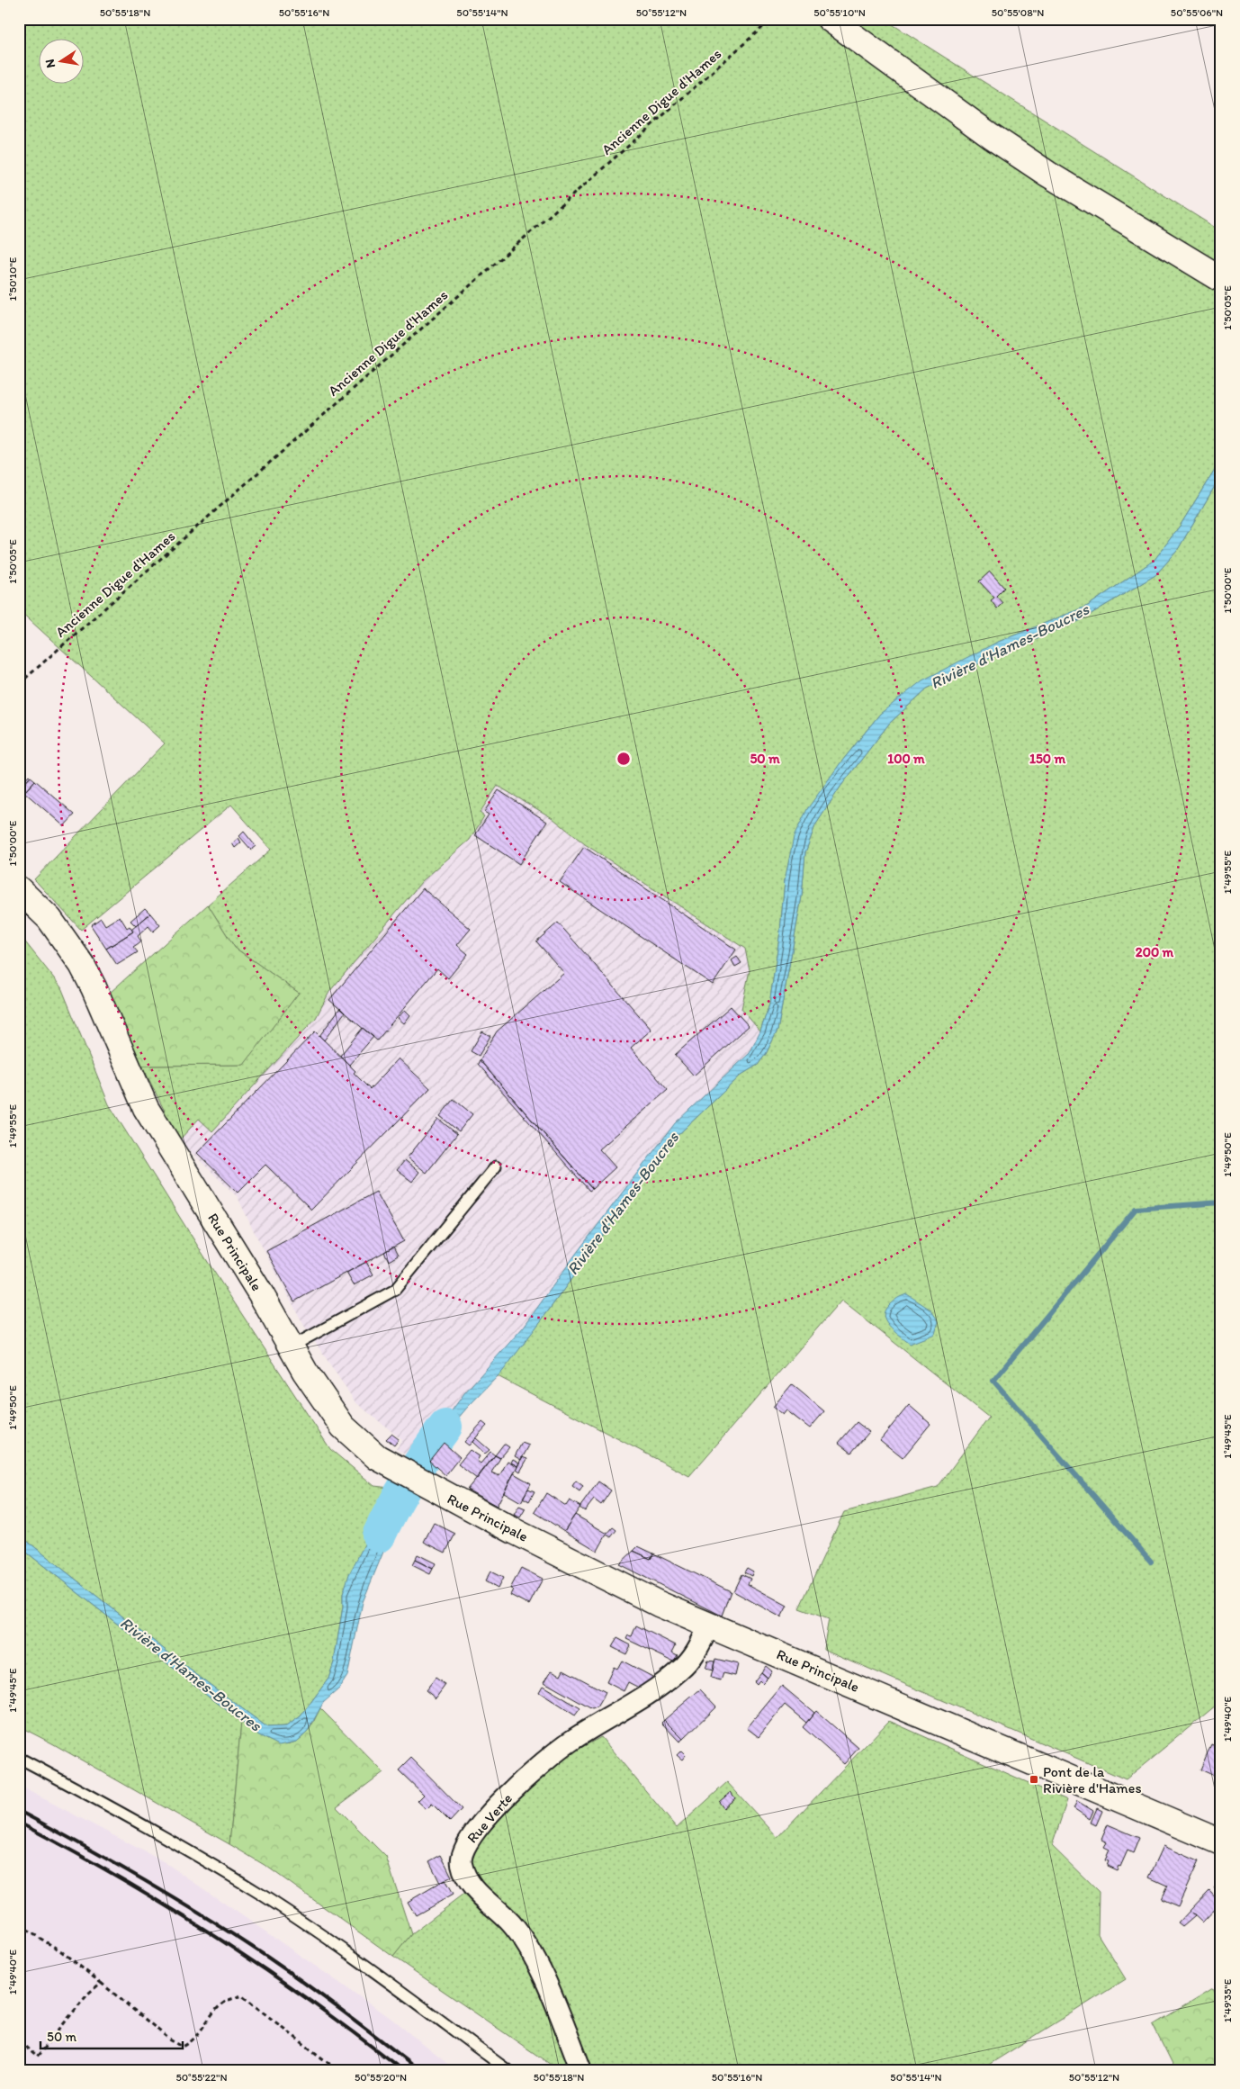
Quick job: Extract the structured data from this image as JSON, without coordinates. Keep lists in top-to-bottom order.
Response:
{
  "streets": {
    "street": ["Rue Principale", "Rue Verte"],
    "path": ["Ancienne Digue d'Hames"]
  },
  "crossings": [
    ["Rue Principale", "Rue Verte"]
  ],
  "water": ["Rivière d'Hames-Boucres"],
  "places": {
    "transit": ["Pont de la Rivière d'Hames"]
  },
  "scale_bar": "50 m",
  "north": "left",
  "coordinates": [
    "50°55'18\"N",
    "50°55'16\"N",
    "50°55'14\"N",
    "50°55'12\"N",
    "50°55'10\"N",
    "50°55'08\"N",
    "50°55'06\"N",
    "1°50'10\"E",
    "1°50'05\"E",
    "1°50'00\"E",
    "1°49'55\"E",
    "1°49'50\"E",
    "1°49'45\"E",
    "1°49'40\"E",
    "1°49'35\"E",
    "50°55'22\"N",
    "50°55'20\"N"
  ],
  "rings": [
    "50 m",
    "100 m",
    "150 m",
    "200 m"
  ]
}
